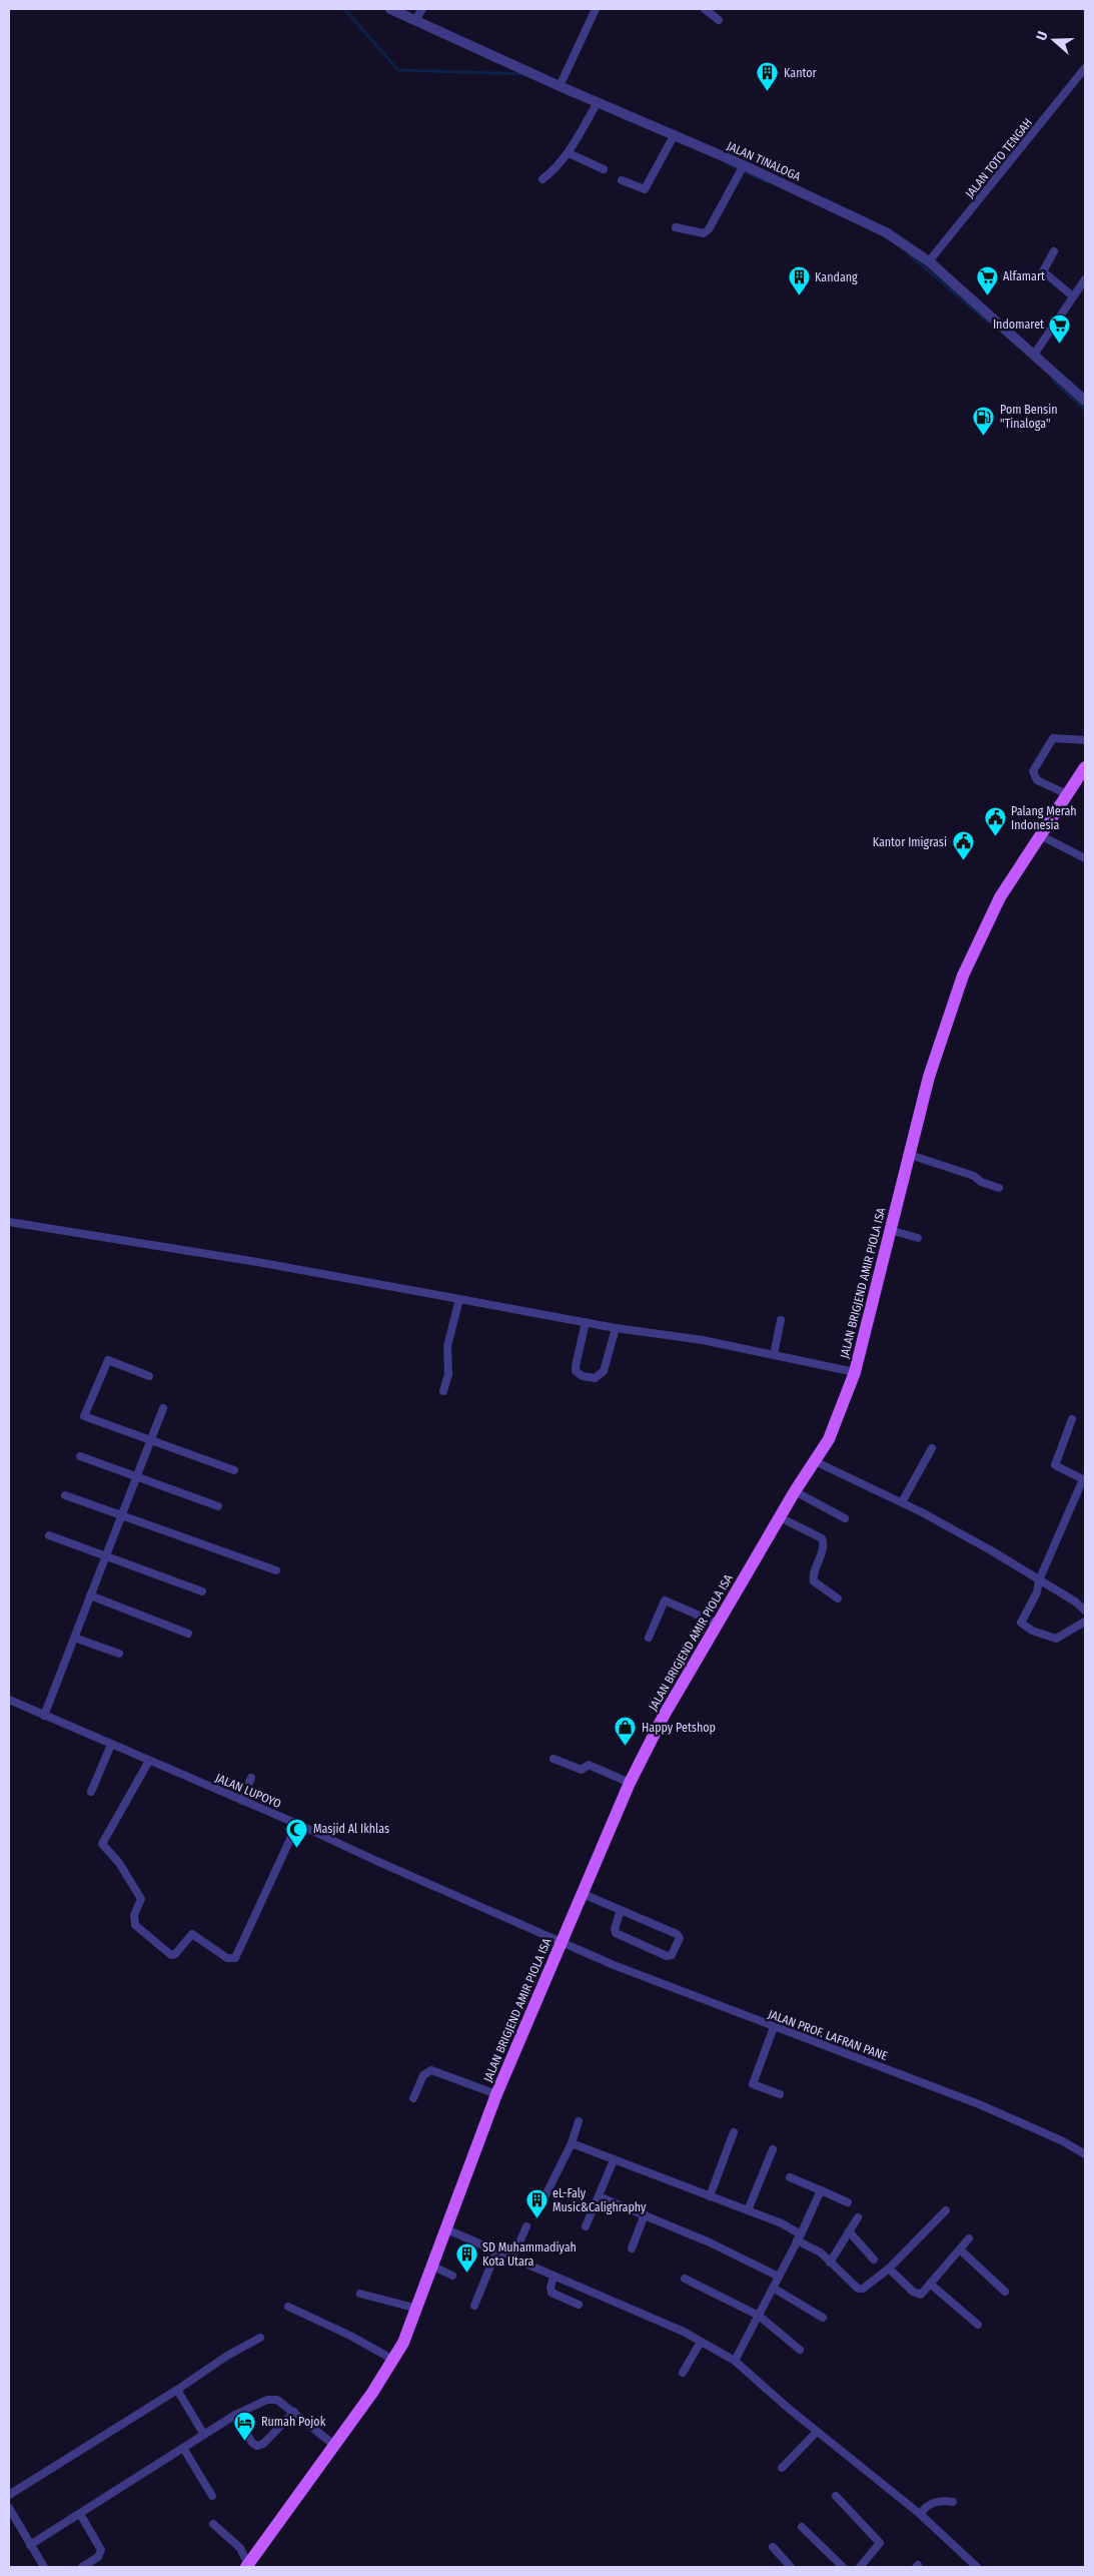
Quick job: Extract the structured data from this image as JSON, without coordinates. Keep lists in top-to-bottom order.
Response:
{
  "streets": {
    "main road": ["JALAN BRIGJEND AMIR PIOLA ISA"],
    "street": [
      "JALAN TOTO TENGAH",
      "JALAN TINALOGA",
      "JALAN LUPOYO",
      "JALAN PROF. LAFRAN PANE"
    ]
  },
  "crossings": [
    ["JALAN TOTO TENGAH", "JALAN TINALOGA"],
    ["JALAN BRIGJEND AMIR PIOLA ISA", "JALAN LUPOYO"],
    ["JALAN BRIGJEND AMIR PIOLA ISA", "JALAN PROF. LAFRAN PANE"],
    ["JALAN LUPOYO", "JALAN PROF. LAFRAN PANE"]
  ],
  "places": {
    "building": [
      "Kantor",
      "Kandang",
      "eL-Faly Music&Calighraphy",
      "SD Muhammadiyah Kota Utara"
    ],
    "supermarket": ["Alfamart", "Indomaret"],
    "fuel station": ["Pom Bensin \"Tinaloga\""],
    "public building": ["Palang Merah Indonesia", "Kantor Imigrasi"],
    "shop": ["Happy Petshop"],
    "mosque": ["Masjid Al Ikhlas"],
    "hotel": ["Rumah Pojok"]
  },
  "north": "left"
}
